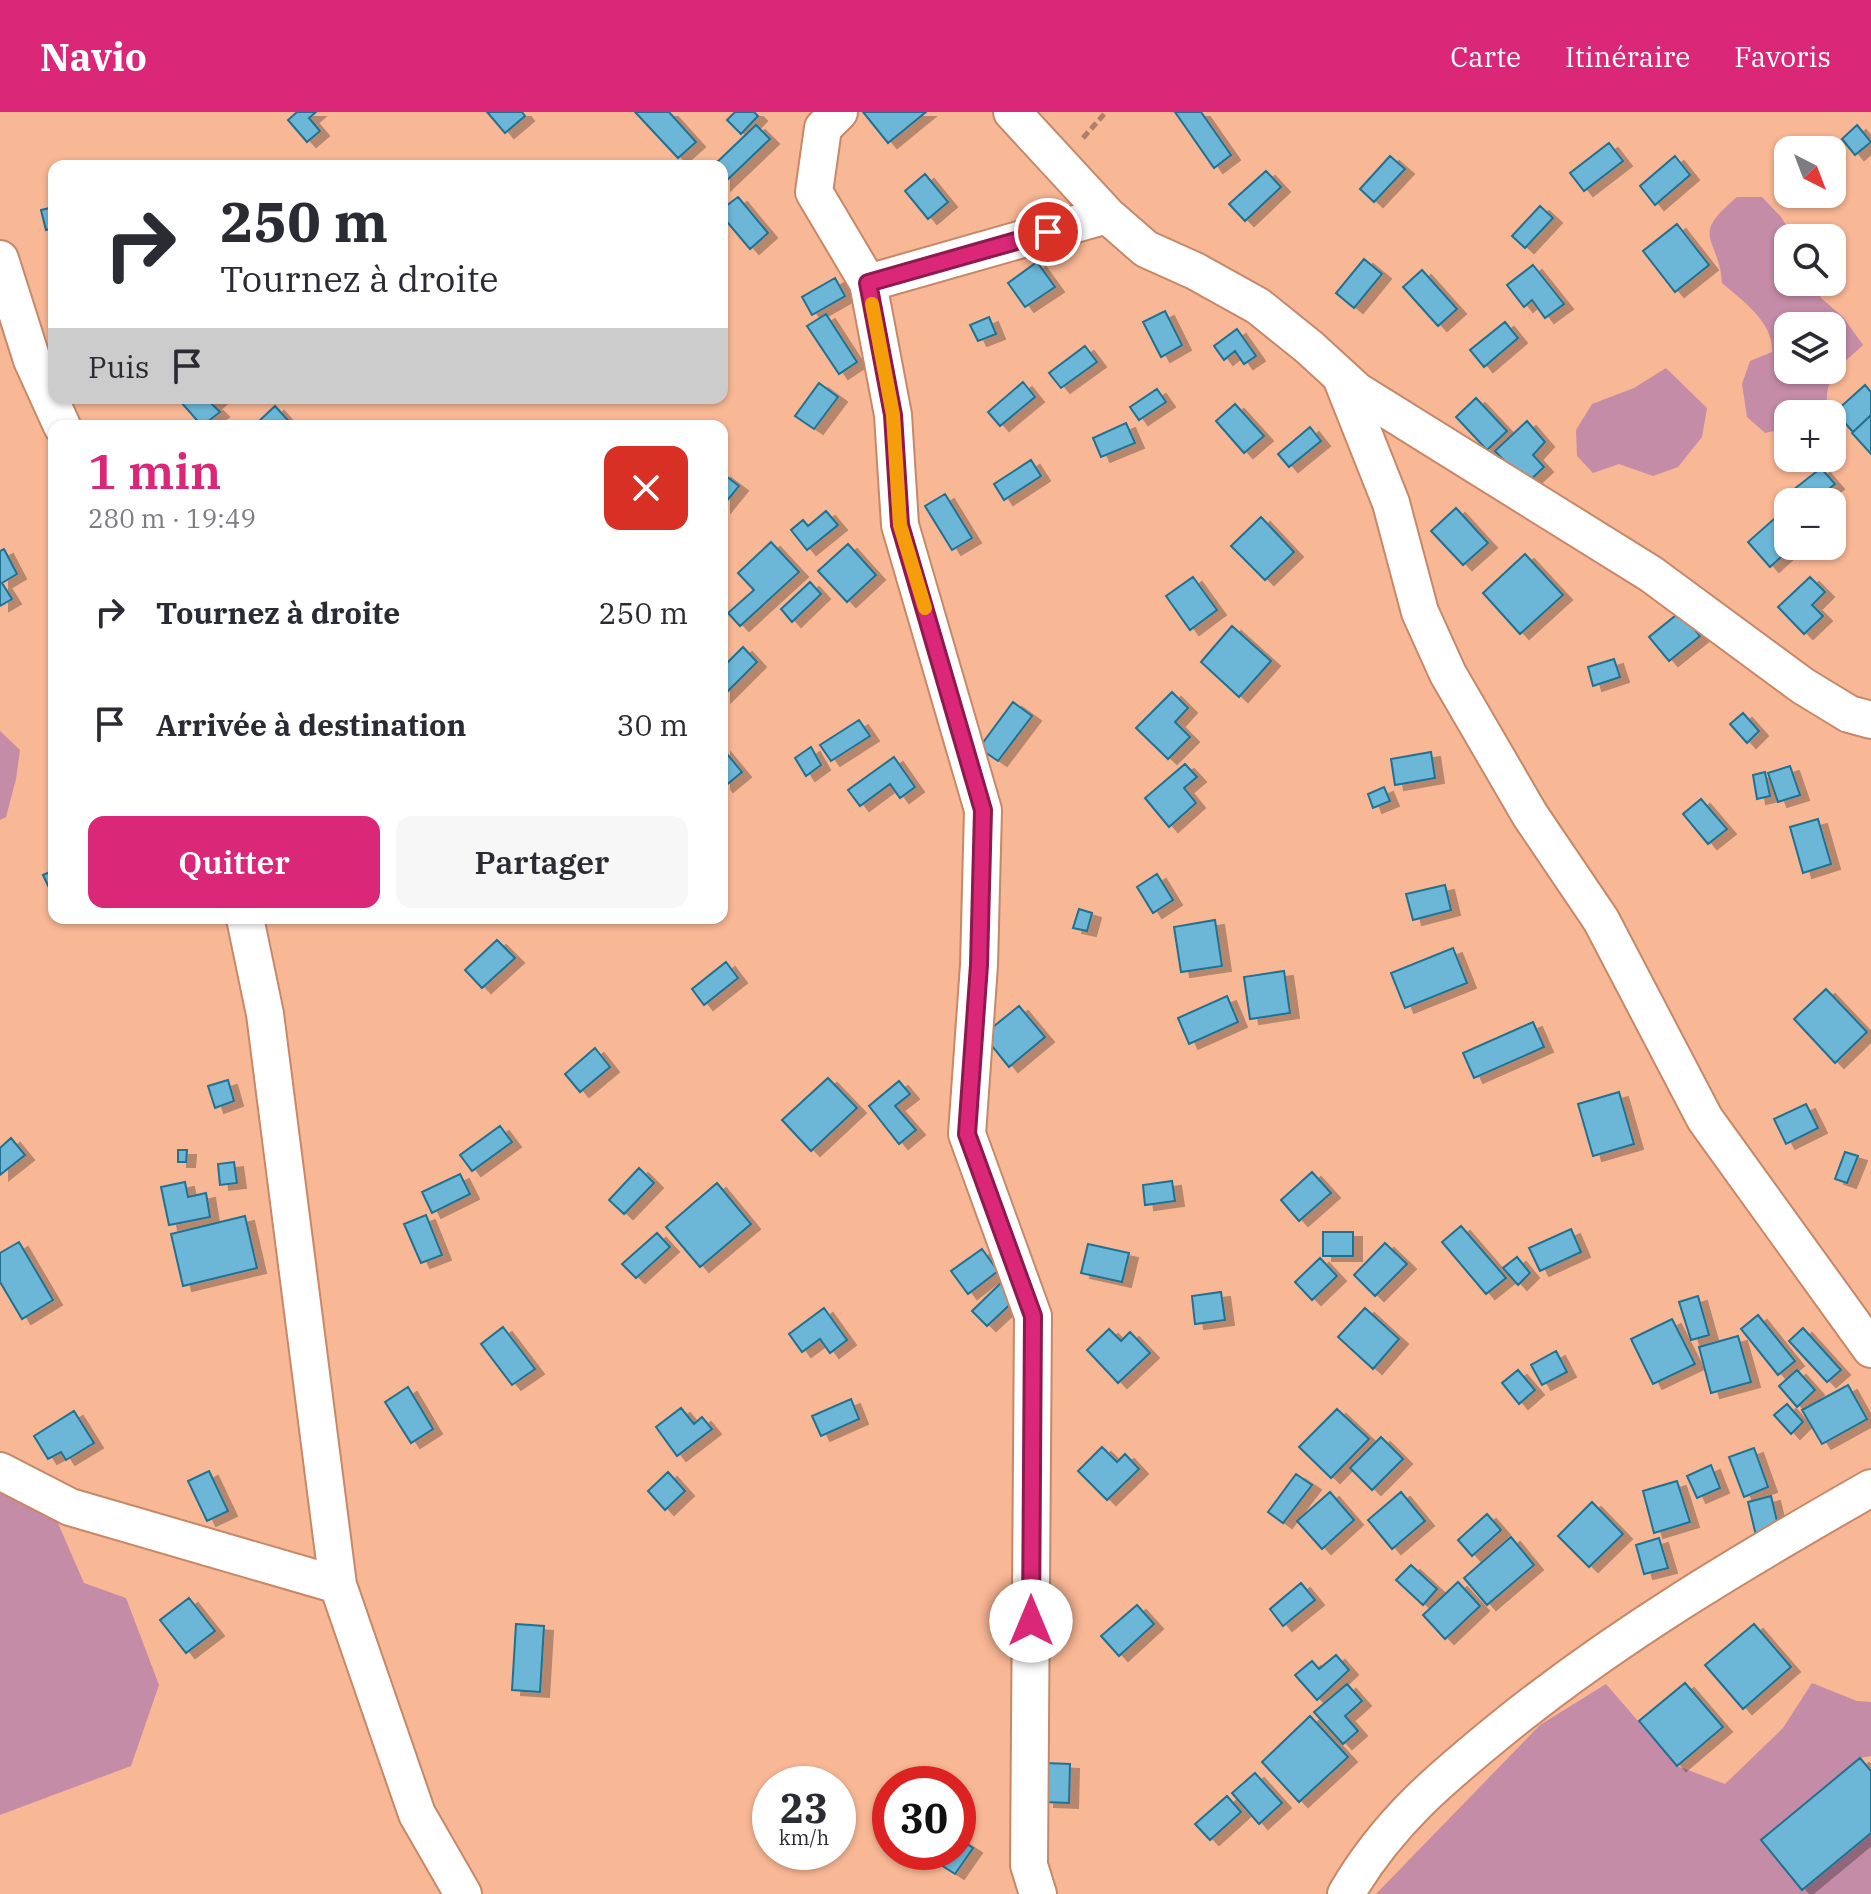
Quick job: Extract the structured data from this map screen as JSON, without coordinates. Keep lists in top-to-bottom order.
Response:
{
  "north": "bottom right",
  "page": {
    "header": "Navio",
    "nav": ["Carte", "Itinéraire", "Favoris"],
    "map_buttons": ["+", "−"],
    "turn": ["250 m", "Tournez à droite"],
    "then": "Puis",
    "heading": ["1 min", "280 m · 19:49"],
    "list": [
      {
        "name": "Tournez à droite",
        "value": "250 m"
      },
      {
        "name": "Arrivée à destination",
        "value": "30 m"
      }
    ],
    "buttons": ["Quitter", "Partager"],
    "speed": "23 km/h",
    "limit": "30"
  }
}
